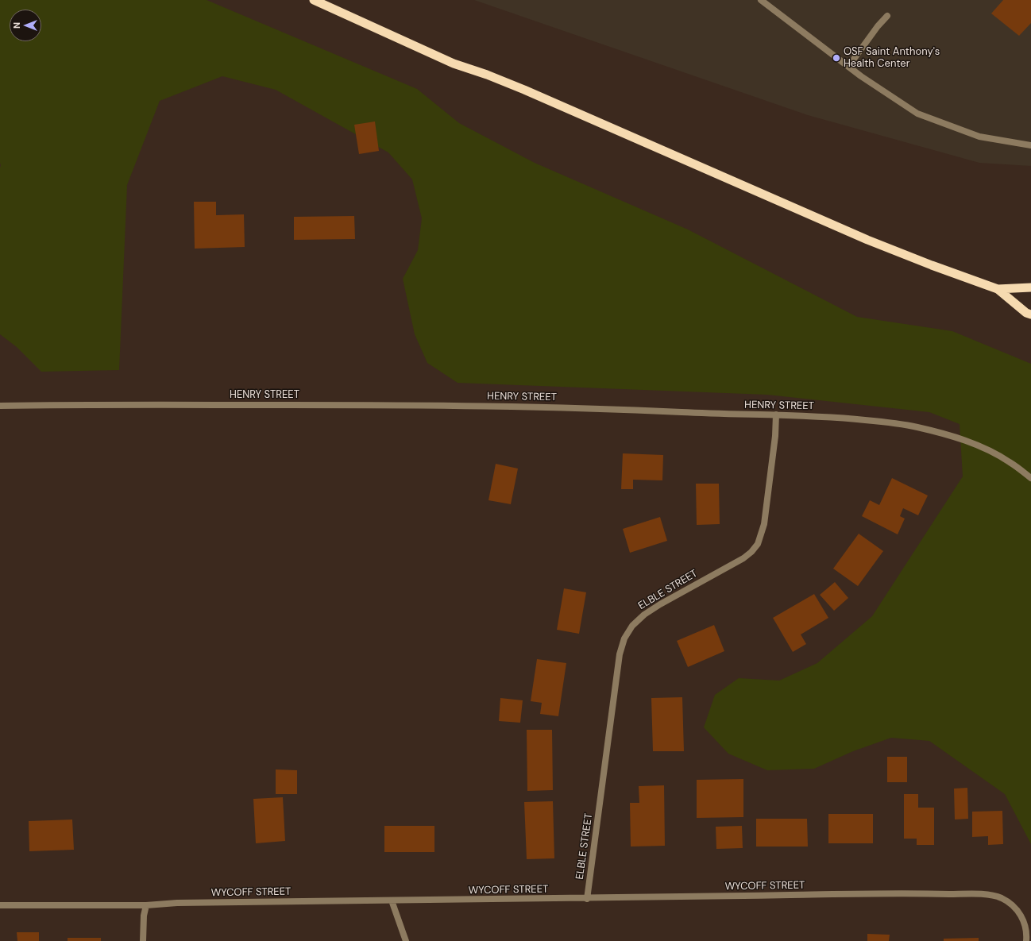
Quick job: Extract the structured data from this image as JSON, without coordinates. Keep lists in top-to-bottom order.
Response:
{
  "streets": {
    "street": ["HENRY STREET", "ELBLE STREET", "WYCOFF STREET"]
  },
  "crossings": [
    ["HENRY STREET", "ELBLE STREET"],
    ["ELBLE STREET", "WYCOFF STREET"]
  ],
  "places": ["OSF Saint Anthony's Health Center"],
  "north": "left"
}
